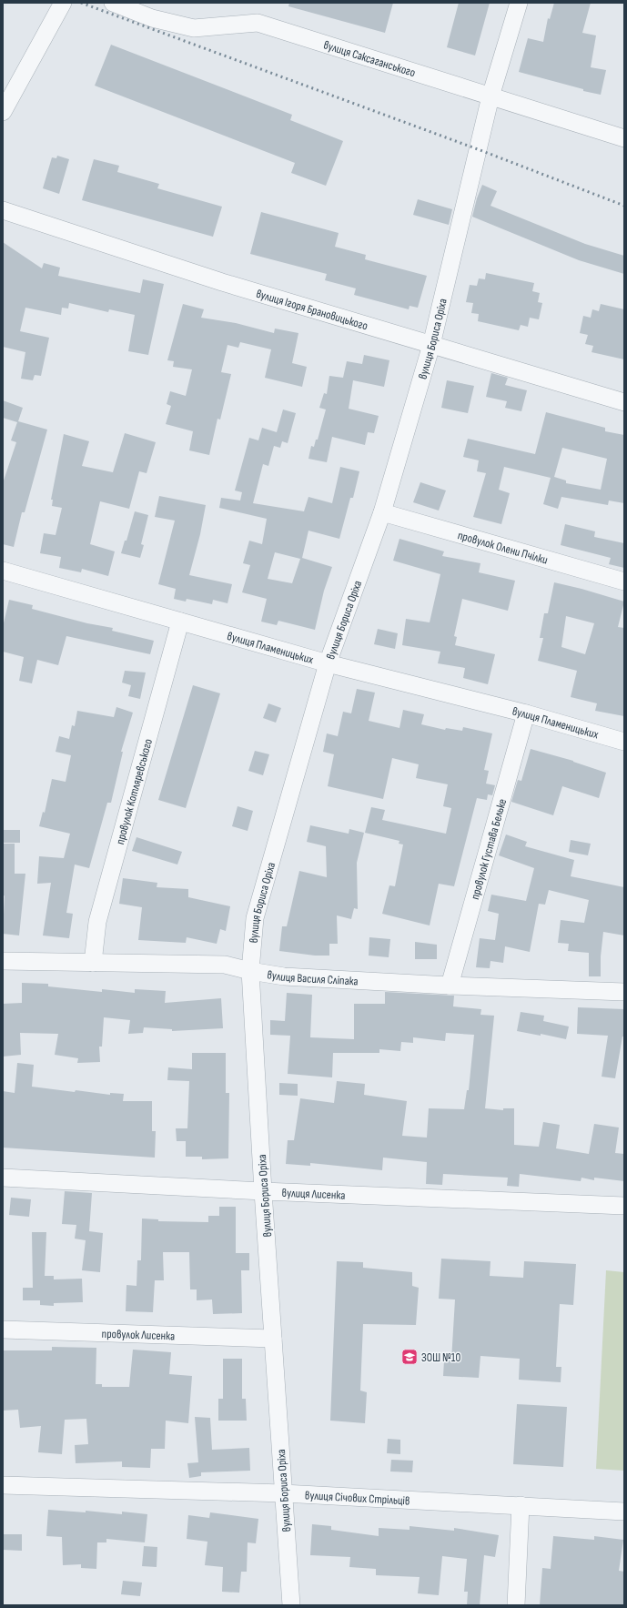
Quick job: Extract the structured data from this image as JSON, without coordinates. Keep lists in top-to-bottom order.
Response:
{
  "streets": {
    "street": [
      "вулиця Саксаганського",
      "вулиця Ігоря Брановицького",
      "вулиця Бориса Оріха",
      "провулок Олени Пчілки",
      "вулиця Пламеницьких",
      "провулок Котляревського",
      "провулок Густава Бельке",
      "вулиця Василя Сліпака",
      "вулиця Лисенка",
      "провулок Лисенка",
      "вулиця Січових Стрільців"
    ]
  },
  "crossings": [
    ["вулиця Саксаганського", "вулиця Бориса Оріха"],
    ["вулиця Ігоря Брановицького", "вулиця Бориса Оріха"],
    ["вулиця Бориса Оріха", "провулок Олени Пчілки"],
    ["вулиця Бориса Оріха", "вулиця Пламеницьких"],
    ["вулиця Бориса Оріха", "вулиця Василя Сліпака"],
    ["вулиця Бориса Оріха", "вулиця Лисенка"],
    ["вулиця Бориса Оріха", "провулок Лисенка"],
    ["вулиця Бориса Оріха", "вулиця Січових Стрільців"],
    ["вулиця Пламеницьких", "провулок Котляревського"],
    ["вулиця Пламеницьких", "провулок Густава Бельке"],
    ["провулок Котляревського", "вулиця Василя Сліпака"],
    ["провулок Густава Бельке", "вулиця Василя Сліпака"]
  ],
  "places": {
    "school or university": ["ЗОШ №10"]
  }
}
